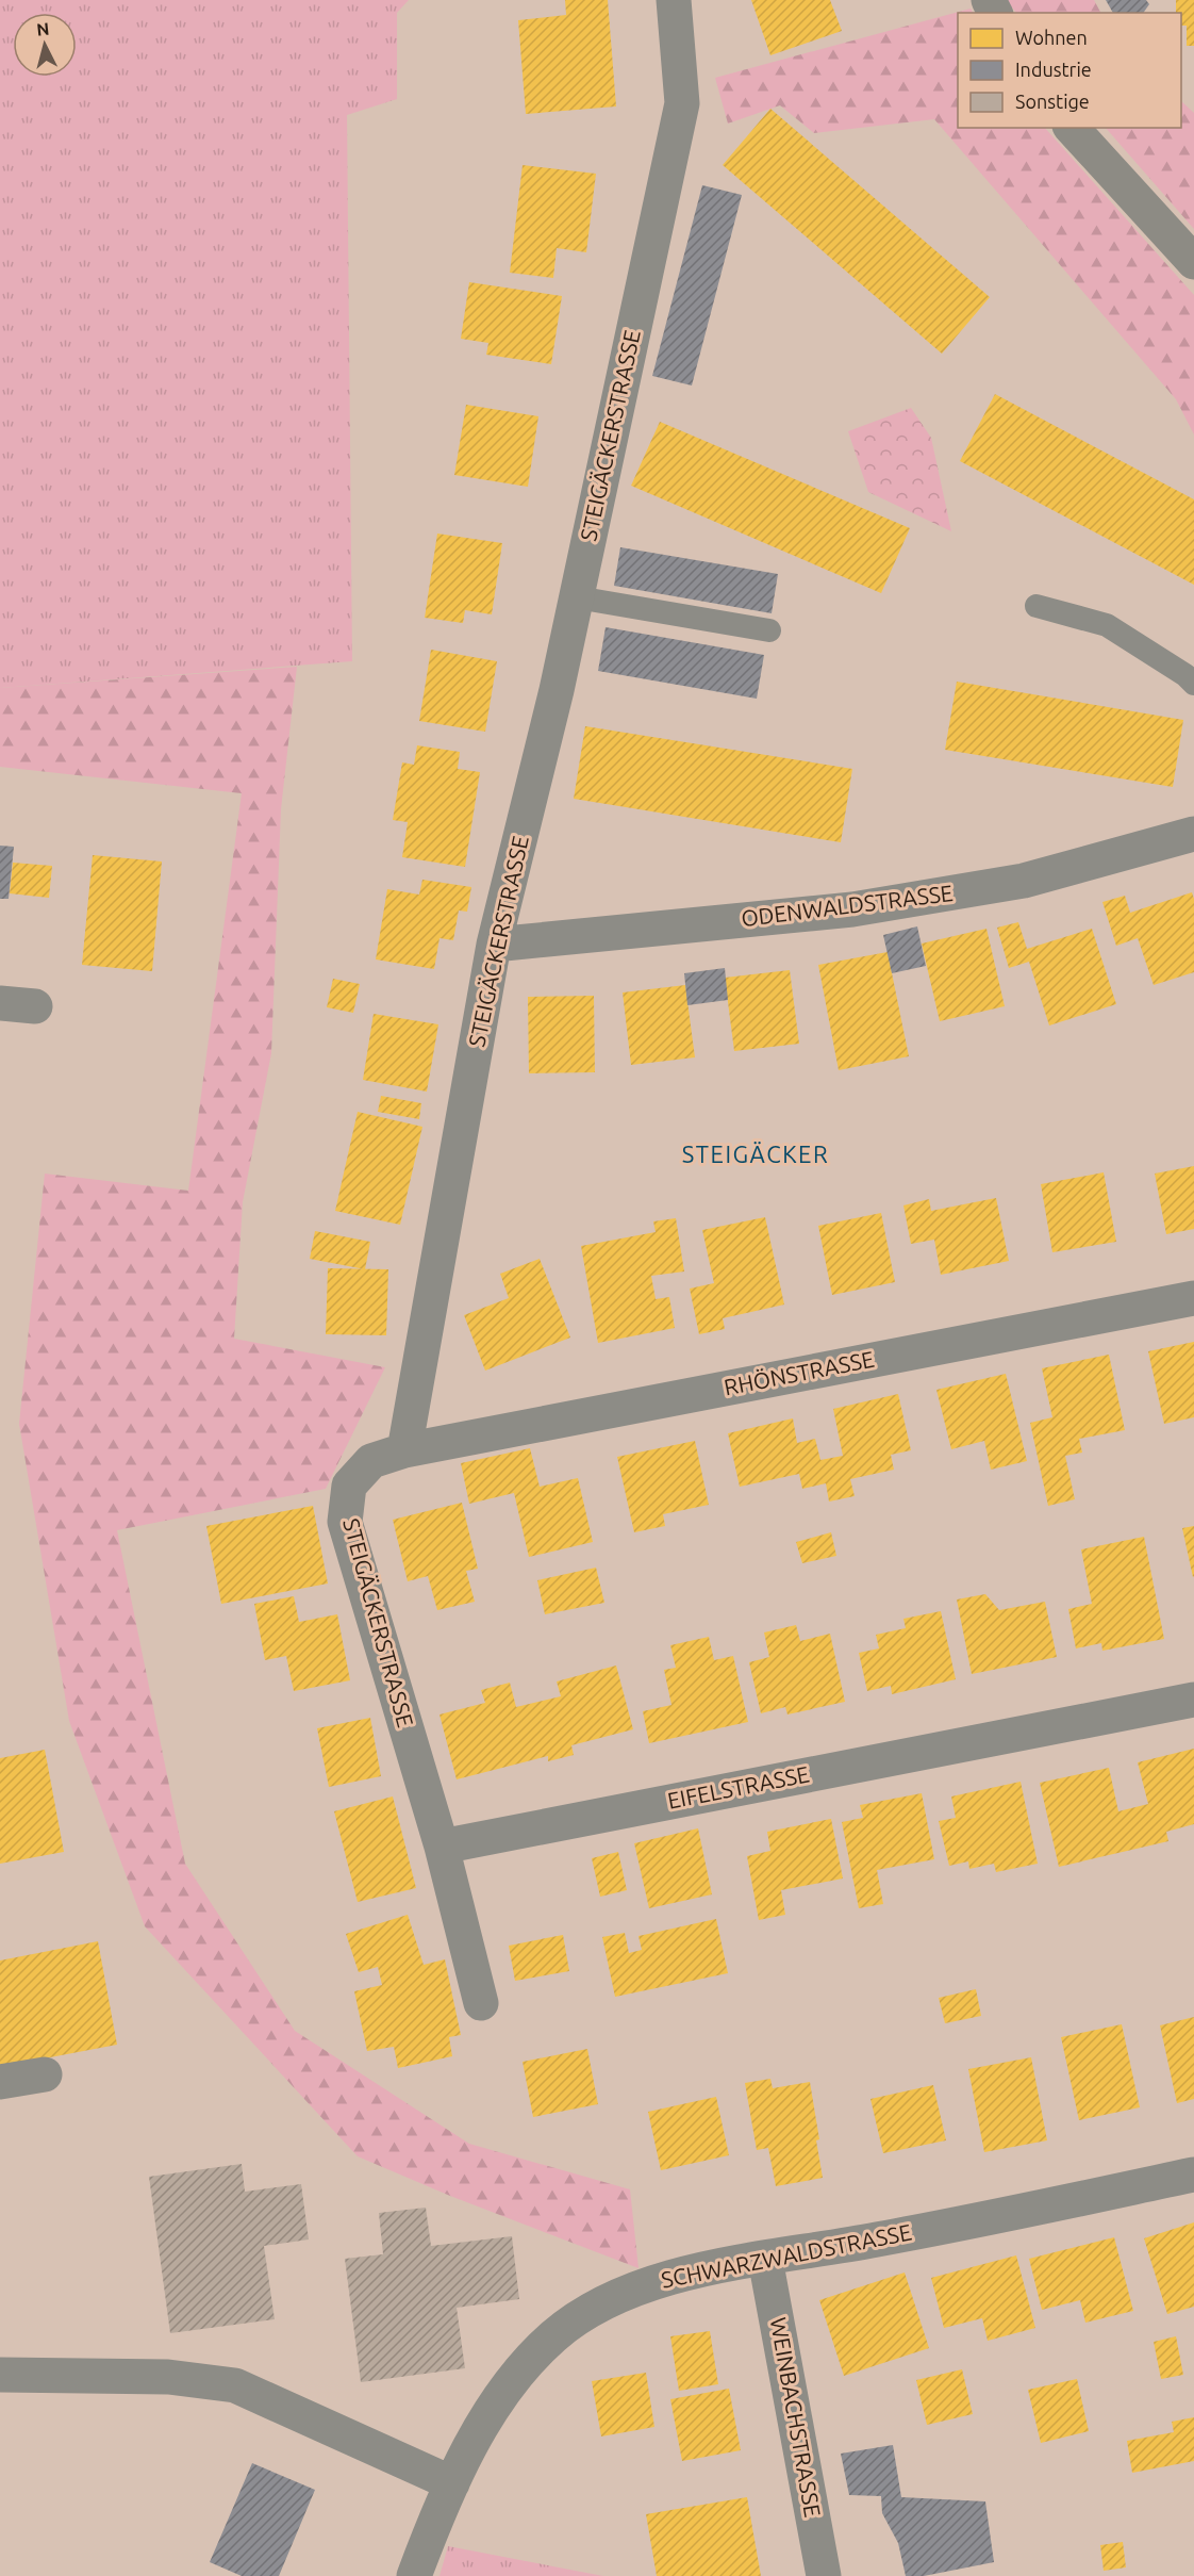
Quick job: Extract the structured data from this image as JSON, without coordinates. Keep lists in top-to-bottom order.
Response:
{
  "streets": {
    "street": [
      "STEIGÄCKERSTRASSE",
      "ODENWALDSTRASSE",
      "RHÖNSTRASSE",
      "EIFELSTRASSE",
      "SCHWARZWALDSTRASSE",
      "WEINBACHSTRASSE"
    ]
  },
  "crossings": [
    ["STEIGÄCKERSTRASSE", "ODENWALDSTRASSE"],
    ["STEIGÄCKERSTRASSE", "RHÖNSTRASSE"],
    ["STEIGÄCKERSTRASSE", "EIFELSTRASSE"],
    ["SCHWARZWALDSTRASSE", "WEINBACHSTRASSE"]
  ],
  "districts": ["STEIGÄCKER"],
  "legend": ["Wohnen", "Industrie", "Sonstige"],
  "north": "top"
}
